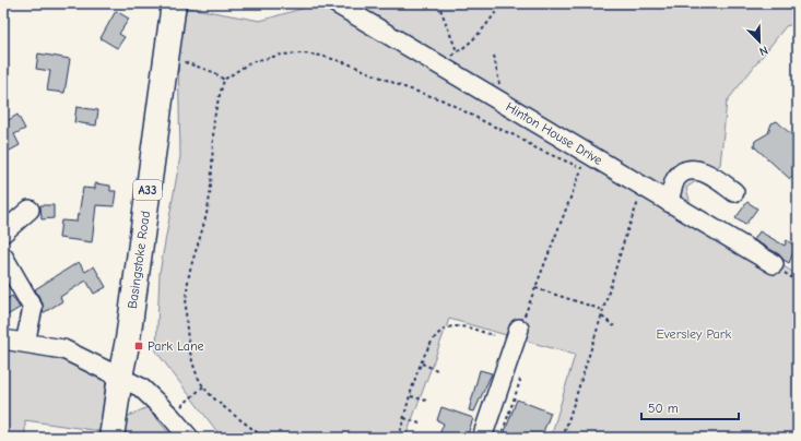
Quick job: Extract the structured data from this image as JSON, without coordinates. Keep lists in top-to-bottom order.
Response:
{
  "streets": {
    "main road": ["A33", "Basingstoke Road"],
    "street": ["Hinton House Drive"]
  },
  "parks": ["Eversley Park"],
  "places": {
    "transit": ["Park Lane"]
  },
  "scale_bar": "50 m",
  "north": "bottom right"
}
